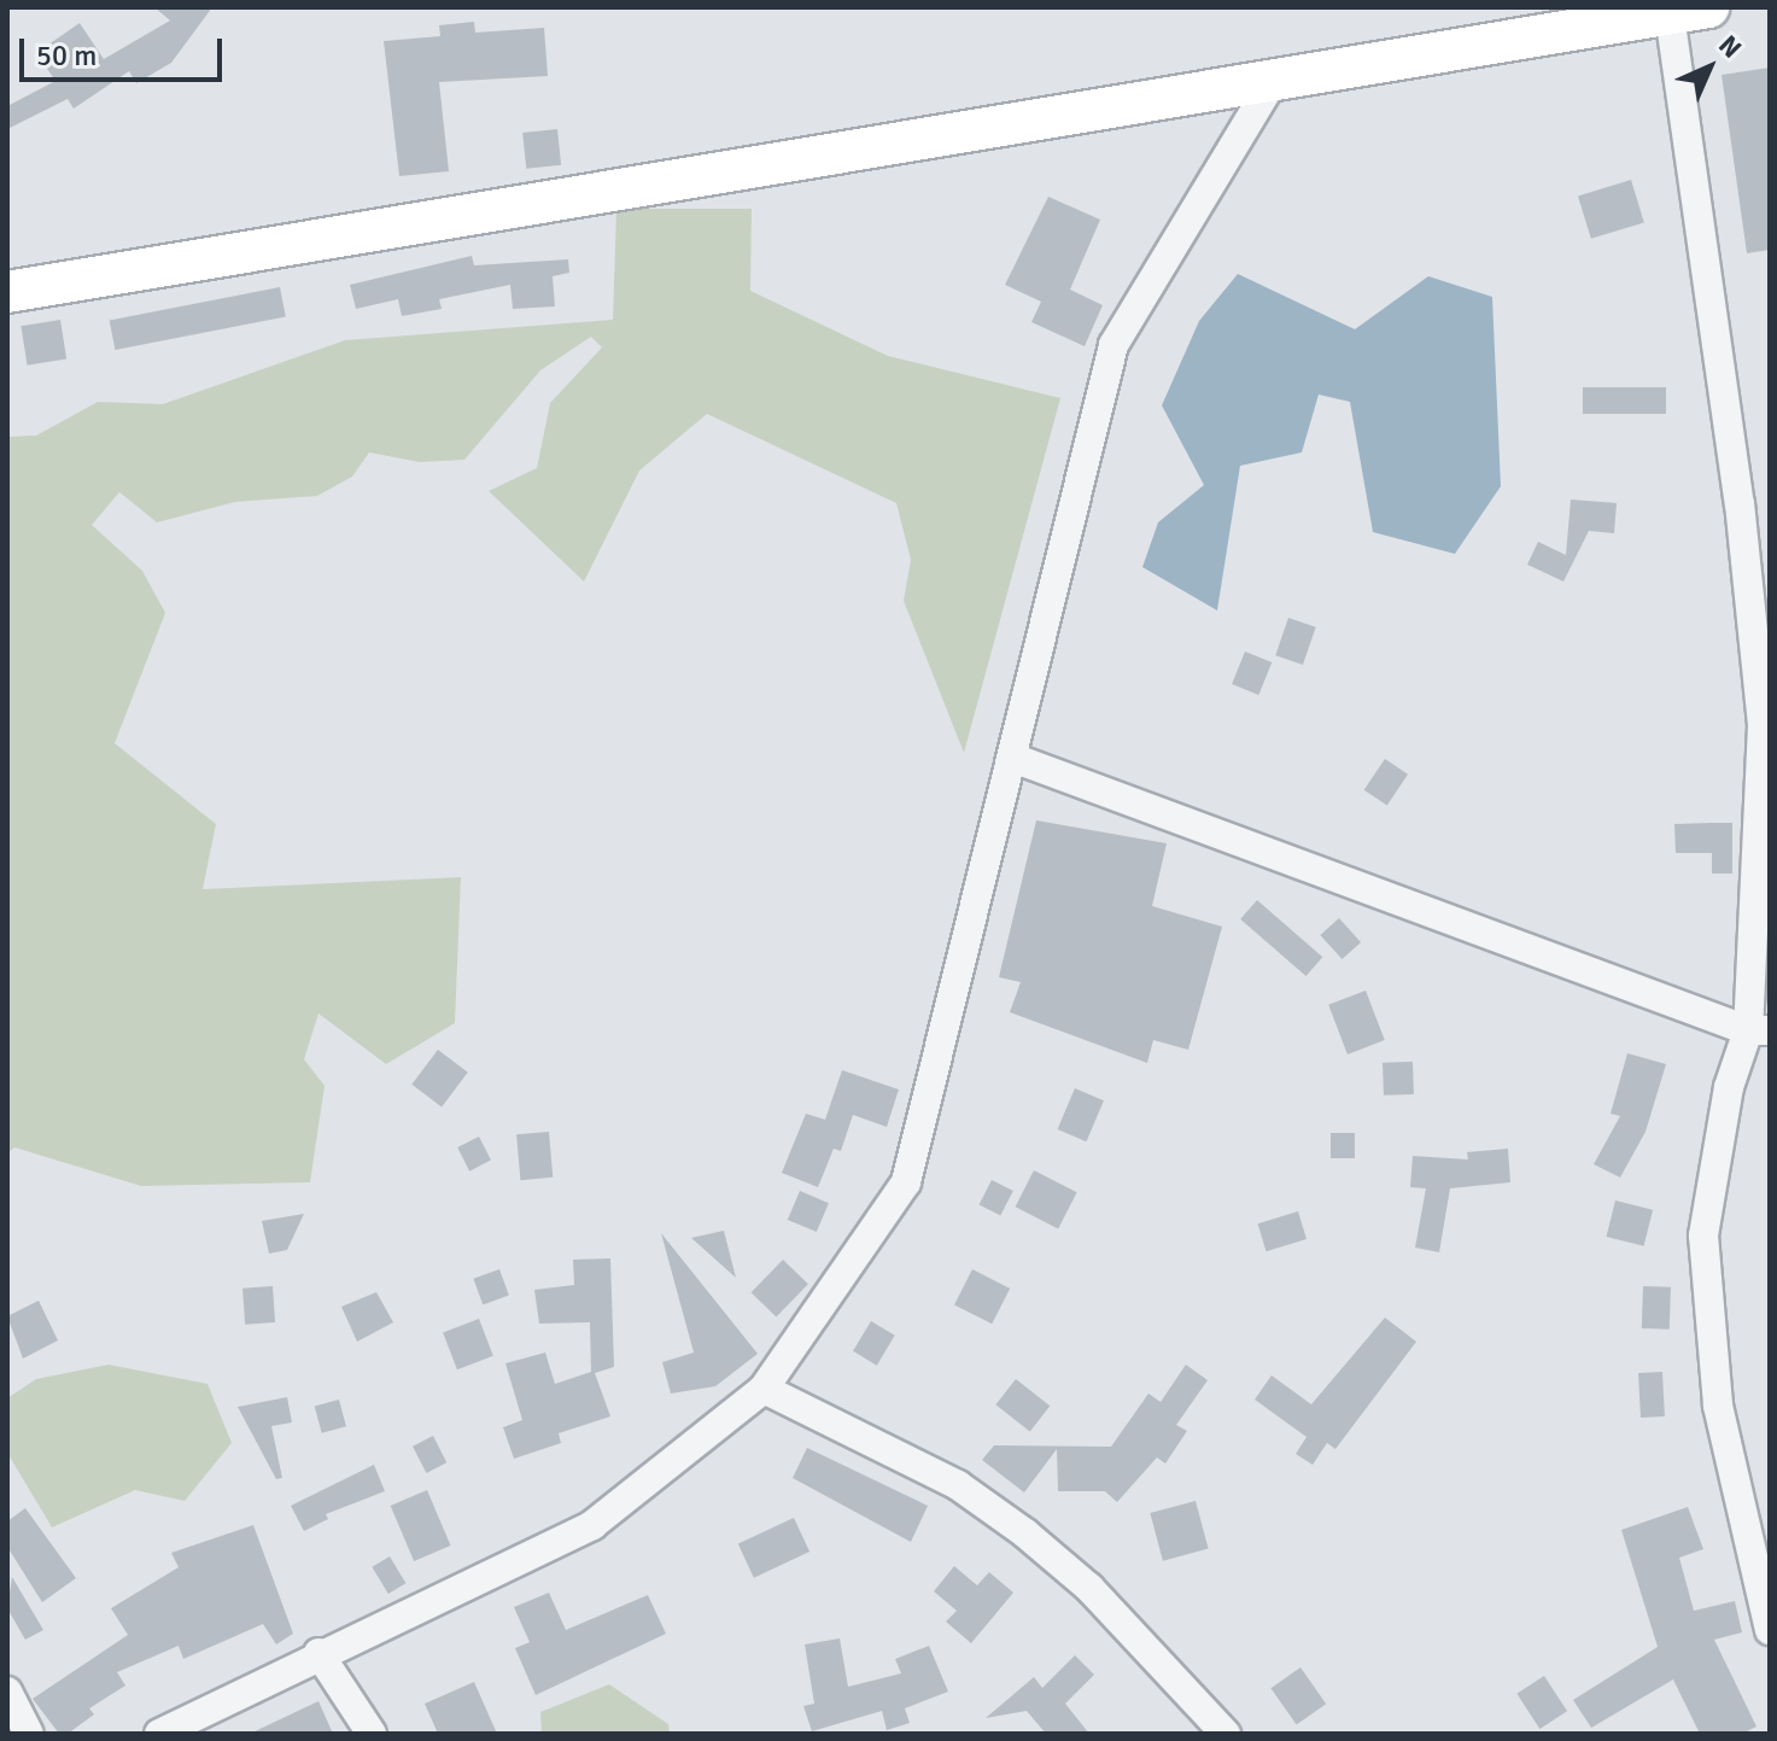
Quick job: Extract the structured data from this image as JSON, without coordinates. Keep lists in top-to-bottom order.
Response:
{
  "scale_bar": "50 m",
  "north": "top right"
}
